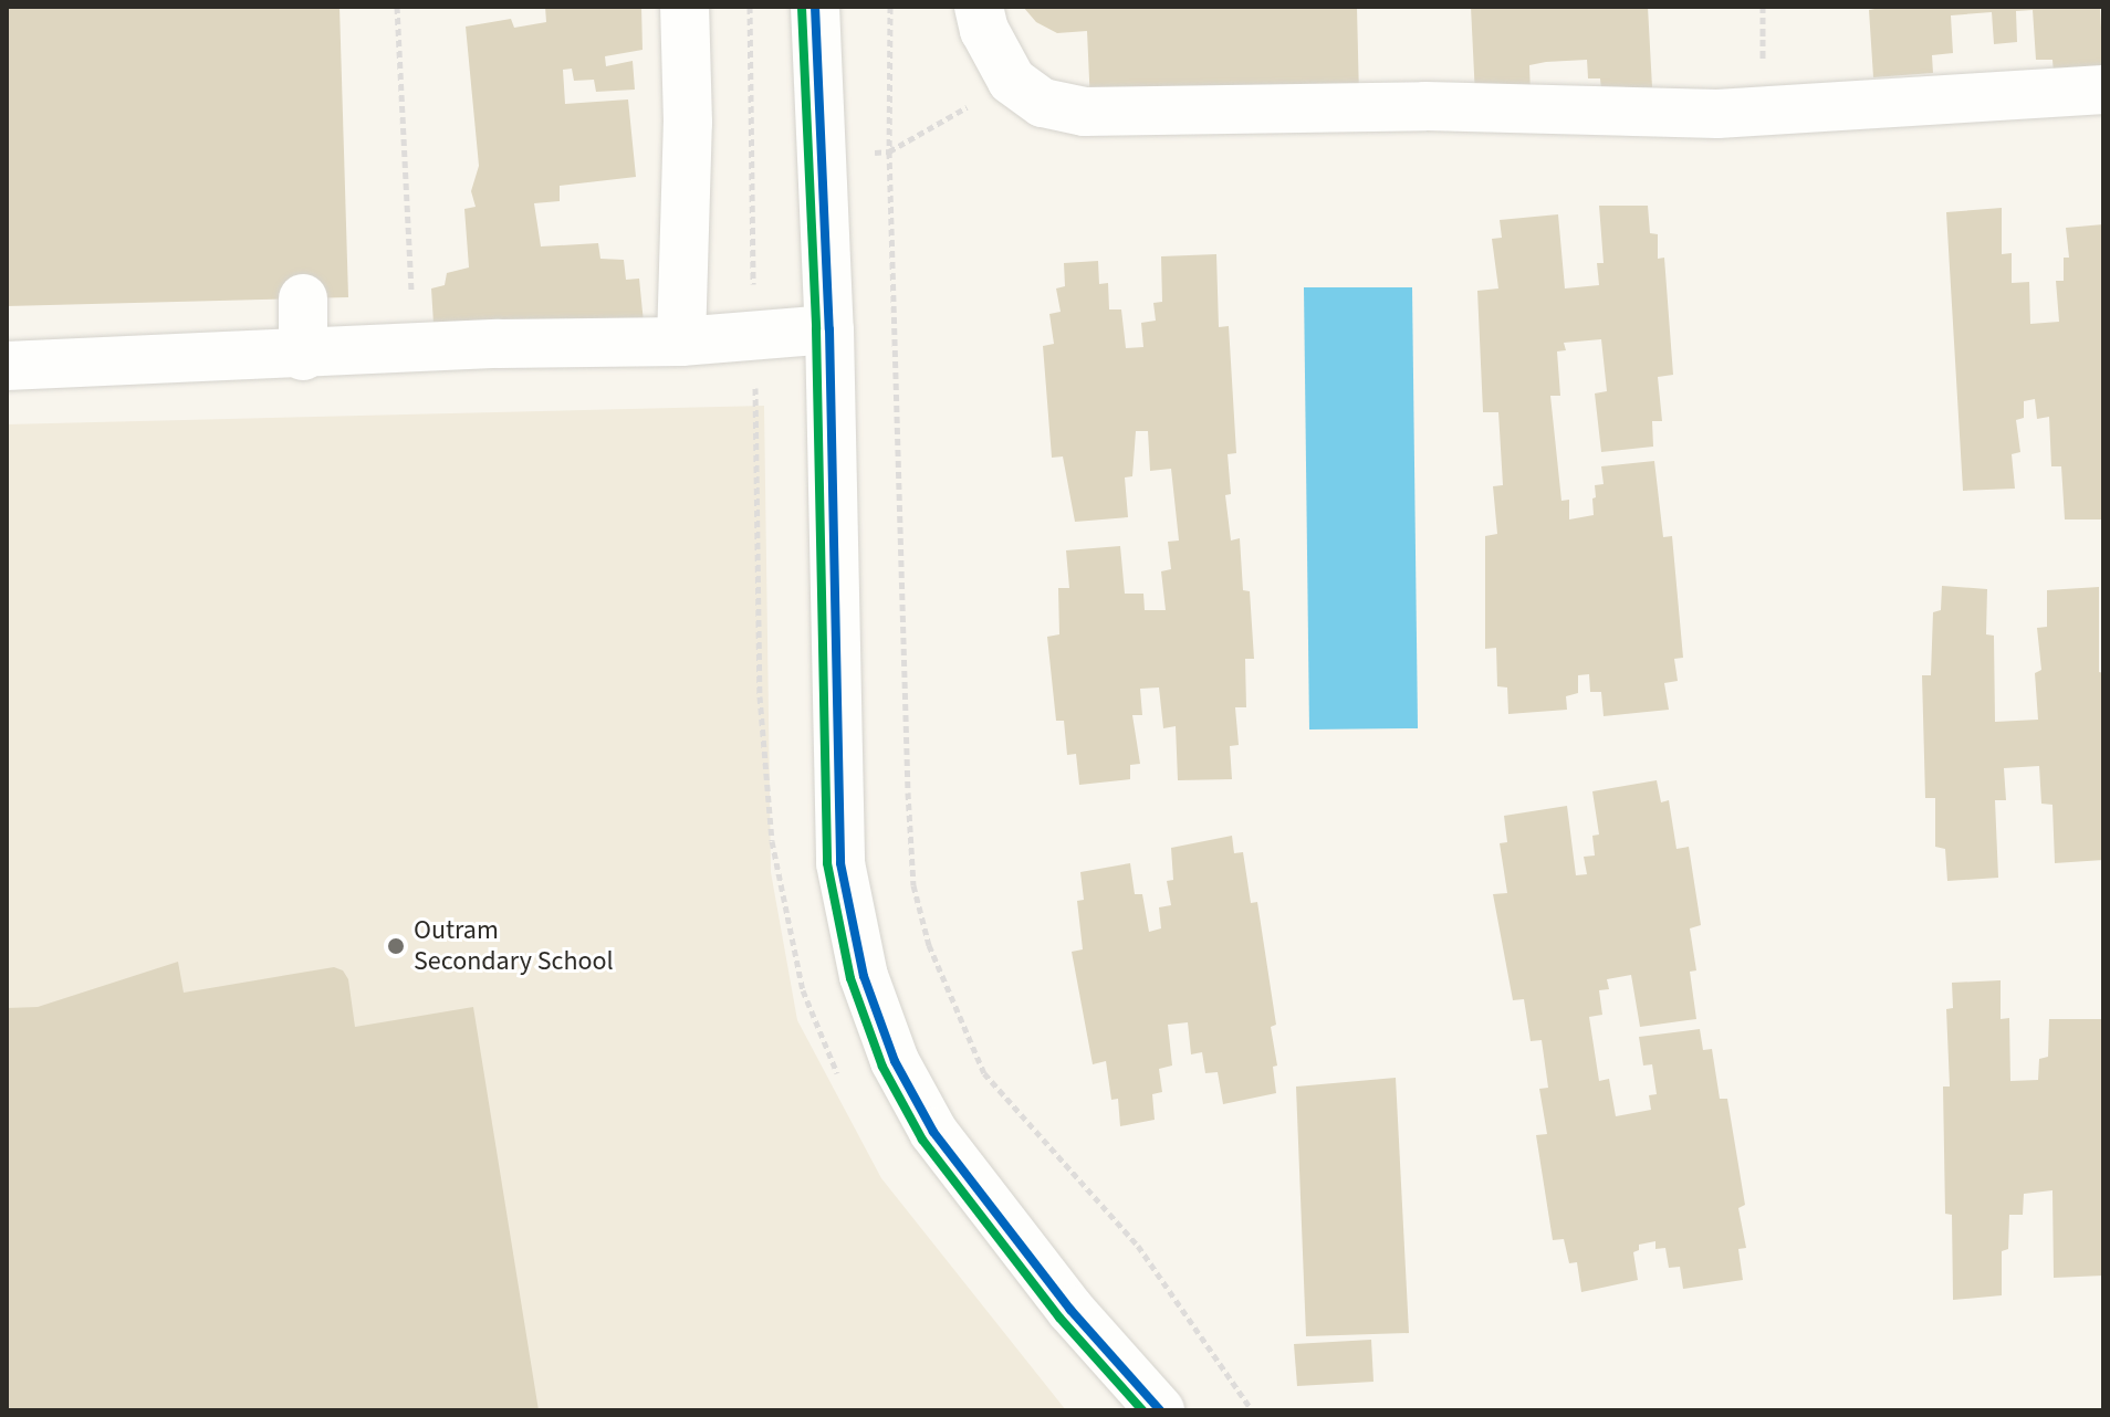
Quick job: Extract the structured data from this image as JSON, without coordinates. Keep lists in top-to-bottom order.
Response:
{
  "places": ["Outram Secondary School"]
}
